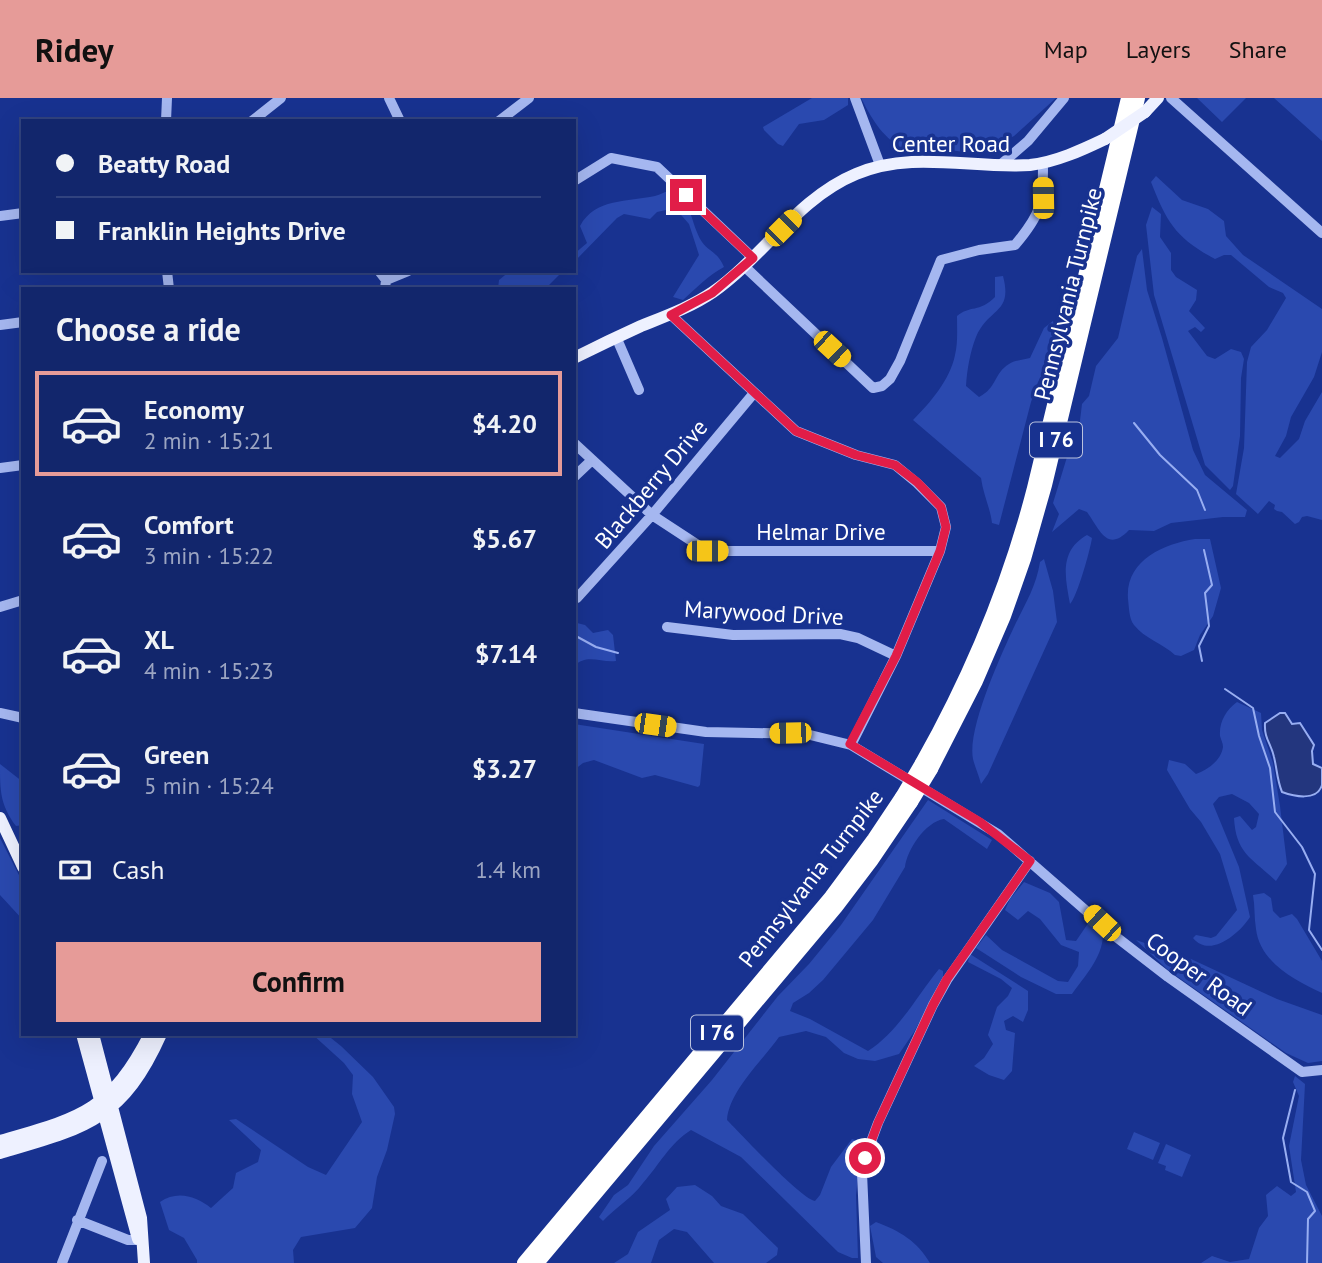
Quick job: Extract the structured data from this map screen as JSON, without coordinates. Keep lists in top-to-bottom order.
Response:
{
  "streets": {
    "highway": ["Pennsylvania Turnpike", "I 76"],
    "main road": ["Center Road"],
    "street": [
      "Blackberry Drive",
      "Helmar Drive",
      "Marywood Drive",
      "Cooper Road"
    ]
  },
  "crossings": [
    ["Blackberry Drive", "Helmar Drive"]
  ],
  "page": {
    "header": "Ridey",
    "nav": ["Map", "Layers", "Share"],
    "banner": ["Beatty Road", "Franklin Heights Drive"],
    "heading": "Choose a ride",
    "list": [
      {
        "name": "Economy",
        "note": "2 min · 15:21",
        "value": "$4.20"
      },
      {
        "name": "Comfort",
        "note": "3 min · 15:22",
        "value": "$5.67"
      },
      {
        "name": "XL",
        "note": "4 min · 15:23",
        "value": "$7.14"
      },
      {
        "name": "Green",
        "note": "5 min · 15:24",
        "value": "$3.27"
      }
    ],
    "pay": ["Cash", "1.4 km"],
    "buttons": "Confirm"
  }
}
